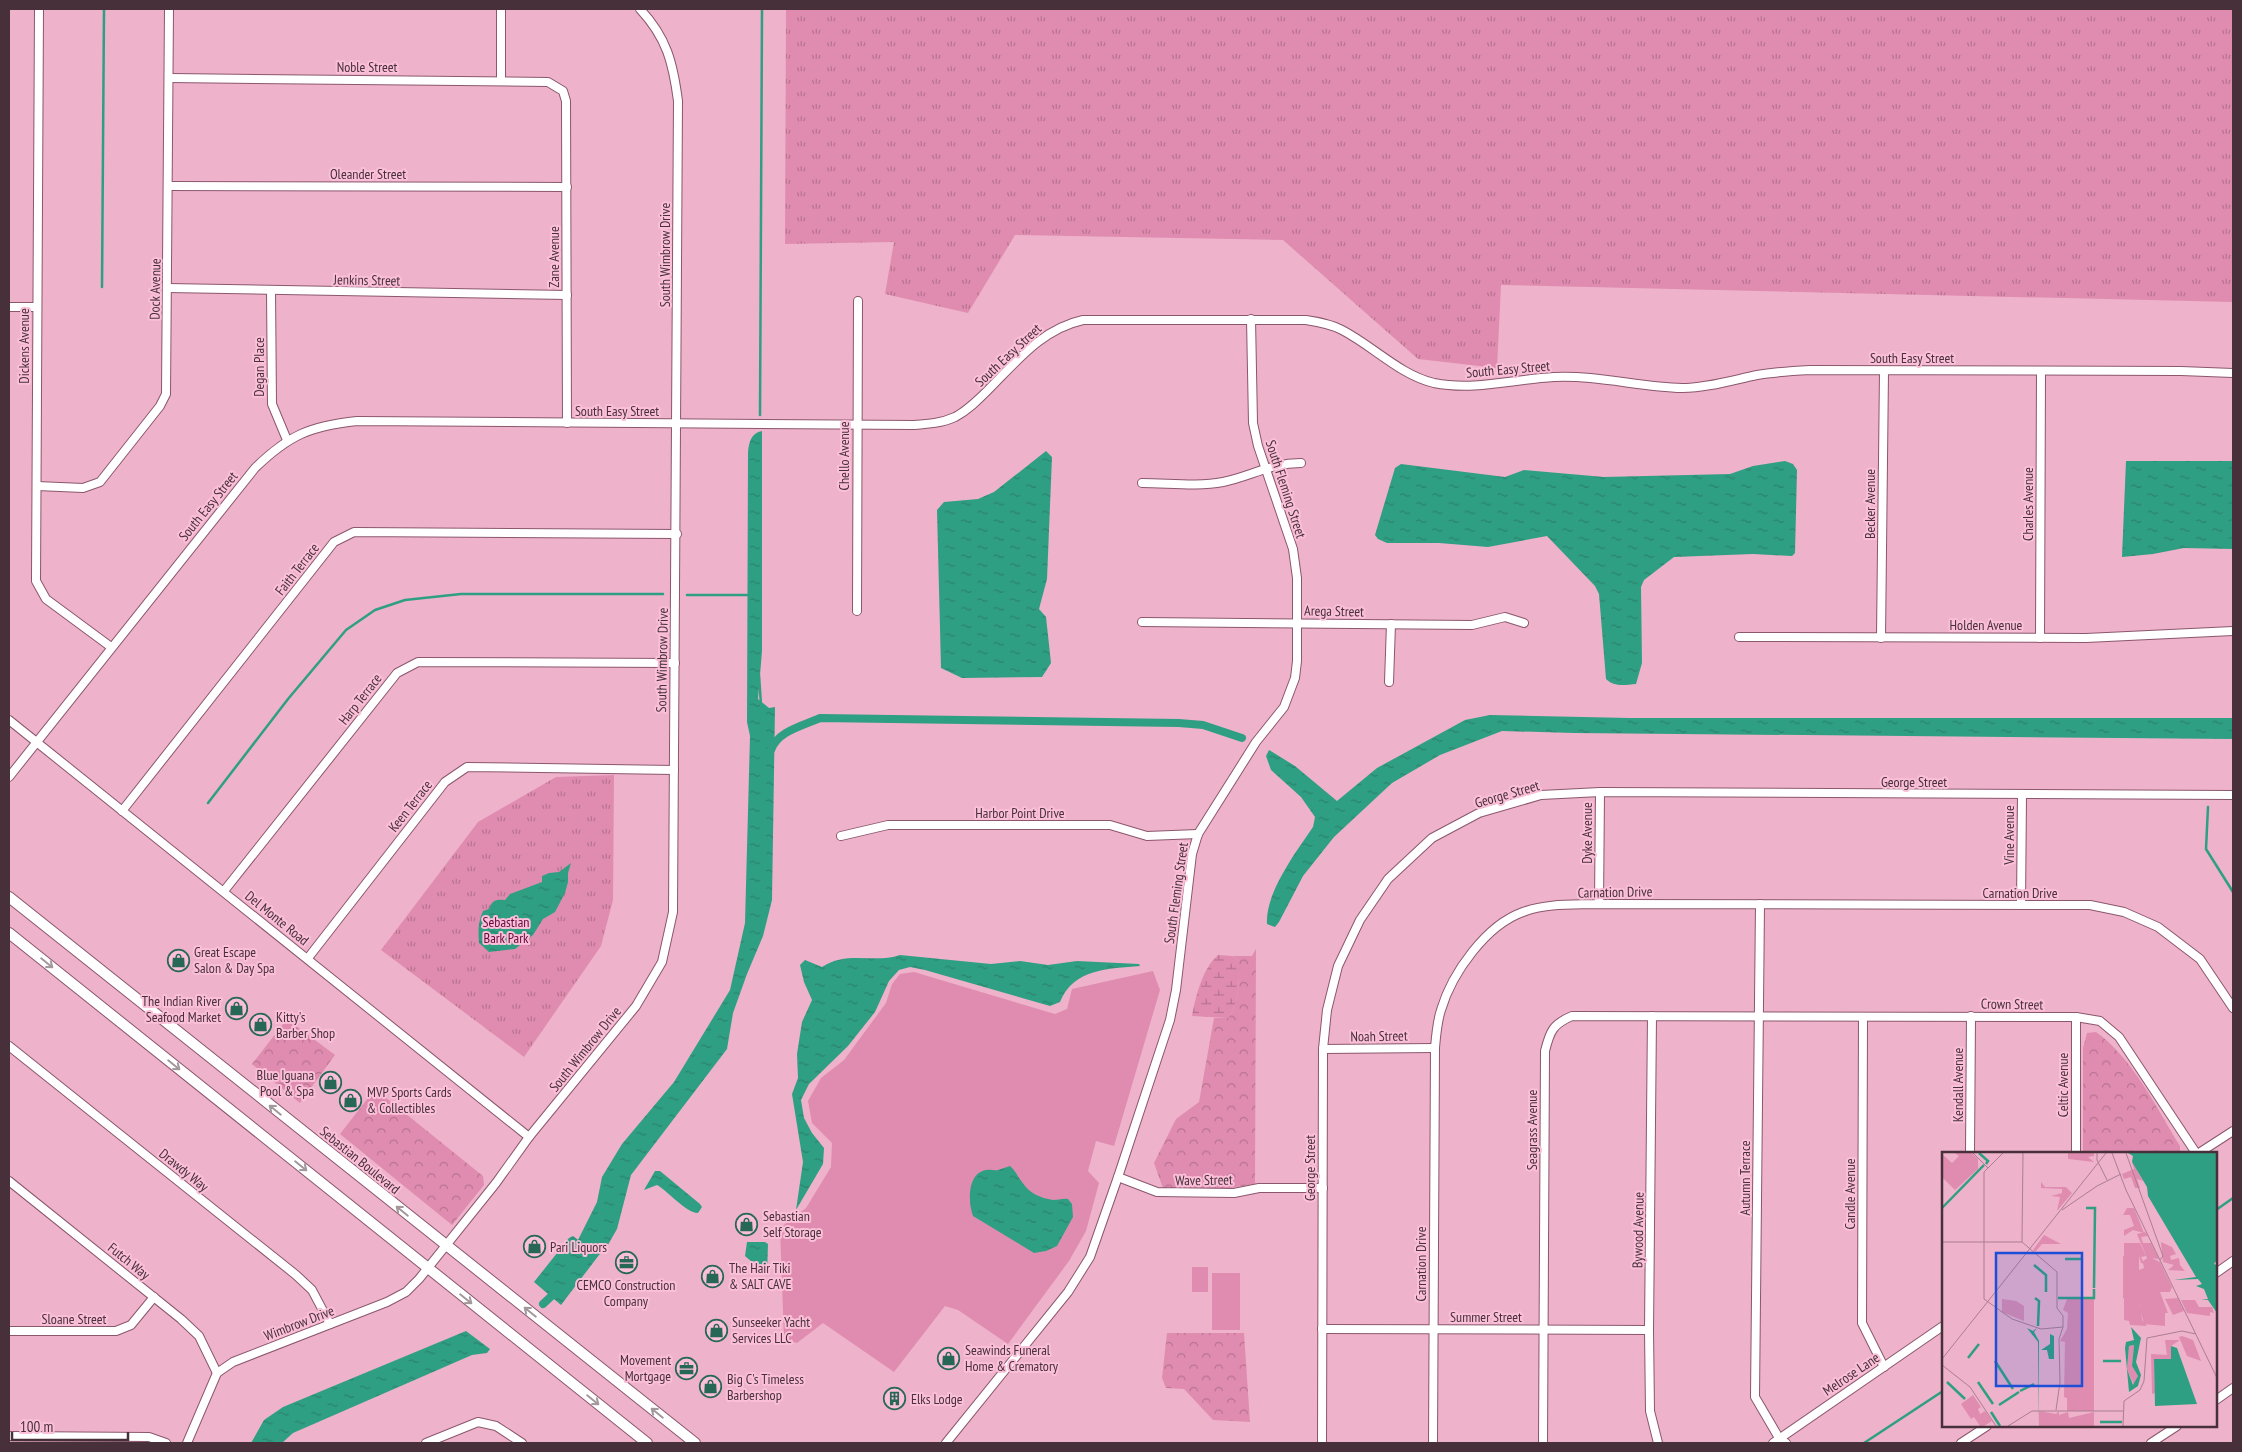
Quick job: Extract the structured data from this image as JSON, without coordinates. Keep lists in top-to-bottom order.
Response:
{
  "streets": {
    "main road": ["Sebastian Boulevard"],
    "street": [
      "Noble Street",
      "Oleander Street",
      "South Wimbrow Drive",
      "Zane Avenue",
      "Jenkins Street",
      "Dock Avenue",
      "Dickens Avenue",
      "South Easy Street",
      "Degan Place",
      "Chello Avenue",
      "South Fleming Street",
      "Becker Avenue",
      "Charles Avenue",
      "Faith Terrace",
      "Arega Street",
      "Holden Avenue",
      "Harp Terrace",
      "George Street",
      "Keen Terrace",
      "Harbor Point Drive",
      "Dyke Avenue",
      "Vine Avenue",
      "Carnation Drive",
      "Del Monte Road",
      "Crown Street",
      "Noah Street",
      "Kendall Avenue",
      "Celtic Avenue",
      "Seagrass Avenue",
      "Drawdy Way",
      "Autumn Terrace",
      "Wave Street",
      "Candle Avenue",
      "Bywood Avenue",
      "Futch Way",
      "Summer Street",
      "Sloane Street",
      "Wimbrow Drive",
      "Melrose Lane"
    ]
  },
  "crossings": [
    ["Noble Street", "Zane Avenue"],
    ["Noble Street", "Dock Avenue"],
    ["Oleander Street", "Zane Avenue"],
    ["Oleander Street", "Dock Avenue"],
    ["South Wimbrow Drive", "South Easy Street"],
    ["South Wimbrow Drive", "Faith Terrace"],
    ["South Wimbrow Drive", "Harp Terrace"],
    ["South Wimbrow Drive", "Keen Terrace"],
    ["South Wimbrow Drive", "Del Monte Road"],
    ["South Wimbrow Drive", "Sebastian Boulevard"],
    ["South Wimbrow Drive", "Wimbrow Drive"],
    ["Zane Avenue", "Jenkins Street"],
    ["Zane Avenue", "South Easy Street"],
    ["Jenkins Street", "Dock Avenue"],
    ["Jenkins Street", "Degan Place"],
    ["Dock Avenue", "Dickens Avenue"],
    ["Dickens Avenue", "South Easy Street"],
    ["South Easy Street", "Degan Place"],
    ["South Easy Street", "Chello Avenue"],
    ["South Easy Street", "South Fleming Street"],
    ["South Easy Street", "Becker Avenue"],
    ["South Easy Street", "Charles Avenue"],
    ["South Easy Street", "Del Monte Road"],
    ["South Fleming Street", "Arega Street"],
    ["South Fleming Street", "Harbor Point Drive"],
    ["South Fleming Street", "Wave Street"],
    ["Becker Avenue", "Holden Avenue"],
    ["Charles Avenue", "Holden Avenue"],
    ["Faith Terrace", "Del Monte Road"],
    ["Harp Terrace", "Del Monte Road"],
    ["George Street", "Dyke Avenue"],
    ["George Street", "Vine Avenue"],
    ["George Street", "Noah Street"],
    ["George Street", "Wave Street"],
    ["George Street", "Summer Street"],
    ["Keen Terrace", "Del Monte Road"],
    ["Dyke Avenue", "Carnation Drive"],
    ["Vine Avenue", "Carnation Drive"],
    ["Carnation Drive", "Noah Street"],
    ["Carnation Drive", "Autumn Terrace"],
    ["Carnation Drive", "Summer Street"],
    ["Crown Street", "Kendall Avenue"],
    ["Crown Street", "Celtic Avenue"],
    ["Crown Street", "Seagrass Avenue"],
    ["Crown Street", "Autumn Terrace"],
    ["Crown Street", "Candle Avenue"],
    ["Seagrass Avenue", "Autumn Terrace"],
    ["Seagrass Avenue", "Bywood Avenue"],
    ["Seagrass Avenue", "Summer Street"],
    ["Sebastian Boulevard", "Wimbrow Drive"],
    ["Drawdy Way", "Wimbrow Drive"],
    ["Autumn Terrace", "Melrose Lane"],
    ["Candle Avenue", "Melrose Lane"],
    ["Bywood Avenue", "Summer Street"],
    ["Futch Way", "Sloane Street"],
    ["Futch Way", "Wimbrow Drive"]
  ],
  "parks": ["Sebastian Bark Park"],
  "places": {
    "shop": [
      "Great Escape Salon & Day Spa",
      "The Indian River Seafood Market",
      "Kitty's Barber Shop",
      "Blue Iguana Pool & Spa",
      "MVP Sports Cards & Collectibles",
      "Sebastian Self Storage",
      "Pari Liquors",
      "The Hair Tiki & SALT CAVE",
      "Sunseeker Yacht Services LLC",
      "Seawinds Funeral Home & Crematory",
      "Big C's Timeless Barbershop"
    ],
    "office": ["CEMCO Construction Company", "Movement Mortgage"],
    "building": ["Elks Lodge"]
  },
  "scale_bar": "100 m"
}
